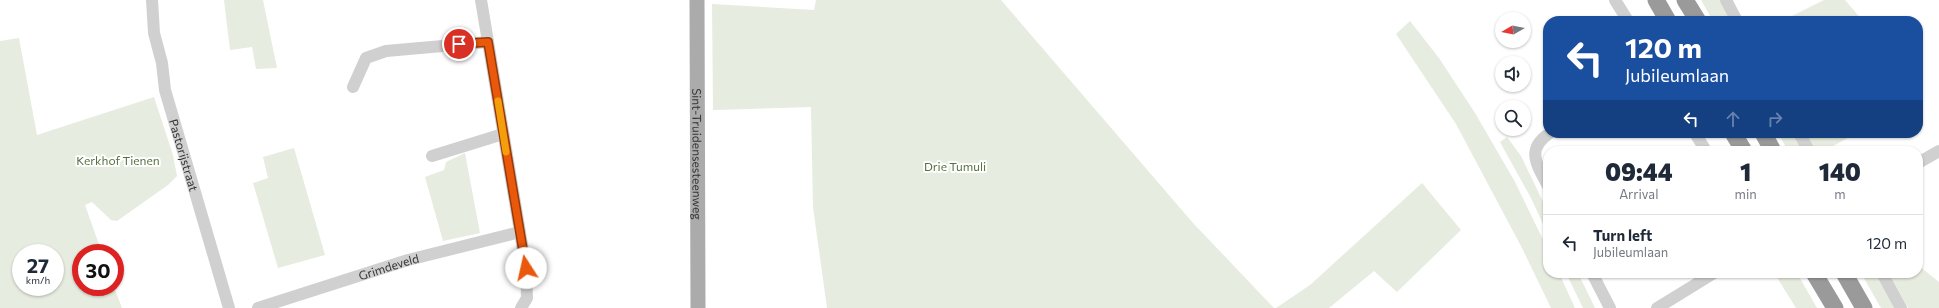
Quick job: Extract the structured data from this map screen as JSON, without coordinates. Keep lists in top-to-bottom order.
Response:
{
  "streets": {
    "main road": ["Sint-Truidensesteenweg"],
    "street": ["Pastorijstraat", "Grimdeveld"]
  },
  "parks": ["Kerkhof Tienen", "Drie Tumuli"],
  "north": "left",
  "page": {
    "turn": ["120 m", "Jubileumlaan"],
    "eta": [
      "09:44",
      "Arrival",
      "1",
      "min",
      "140",
      "m"
    ],
    "list": [
      {
        "name": "Turn left",
        "note": "Jubileumlaan",
        "value": "120 m"
      }
    ],
    "speed": "27 km/h",
    "limit": "30"
  }
}
